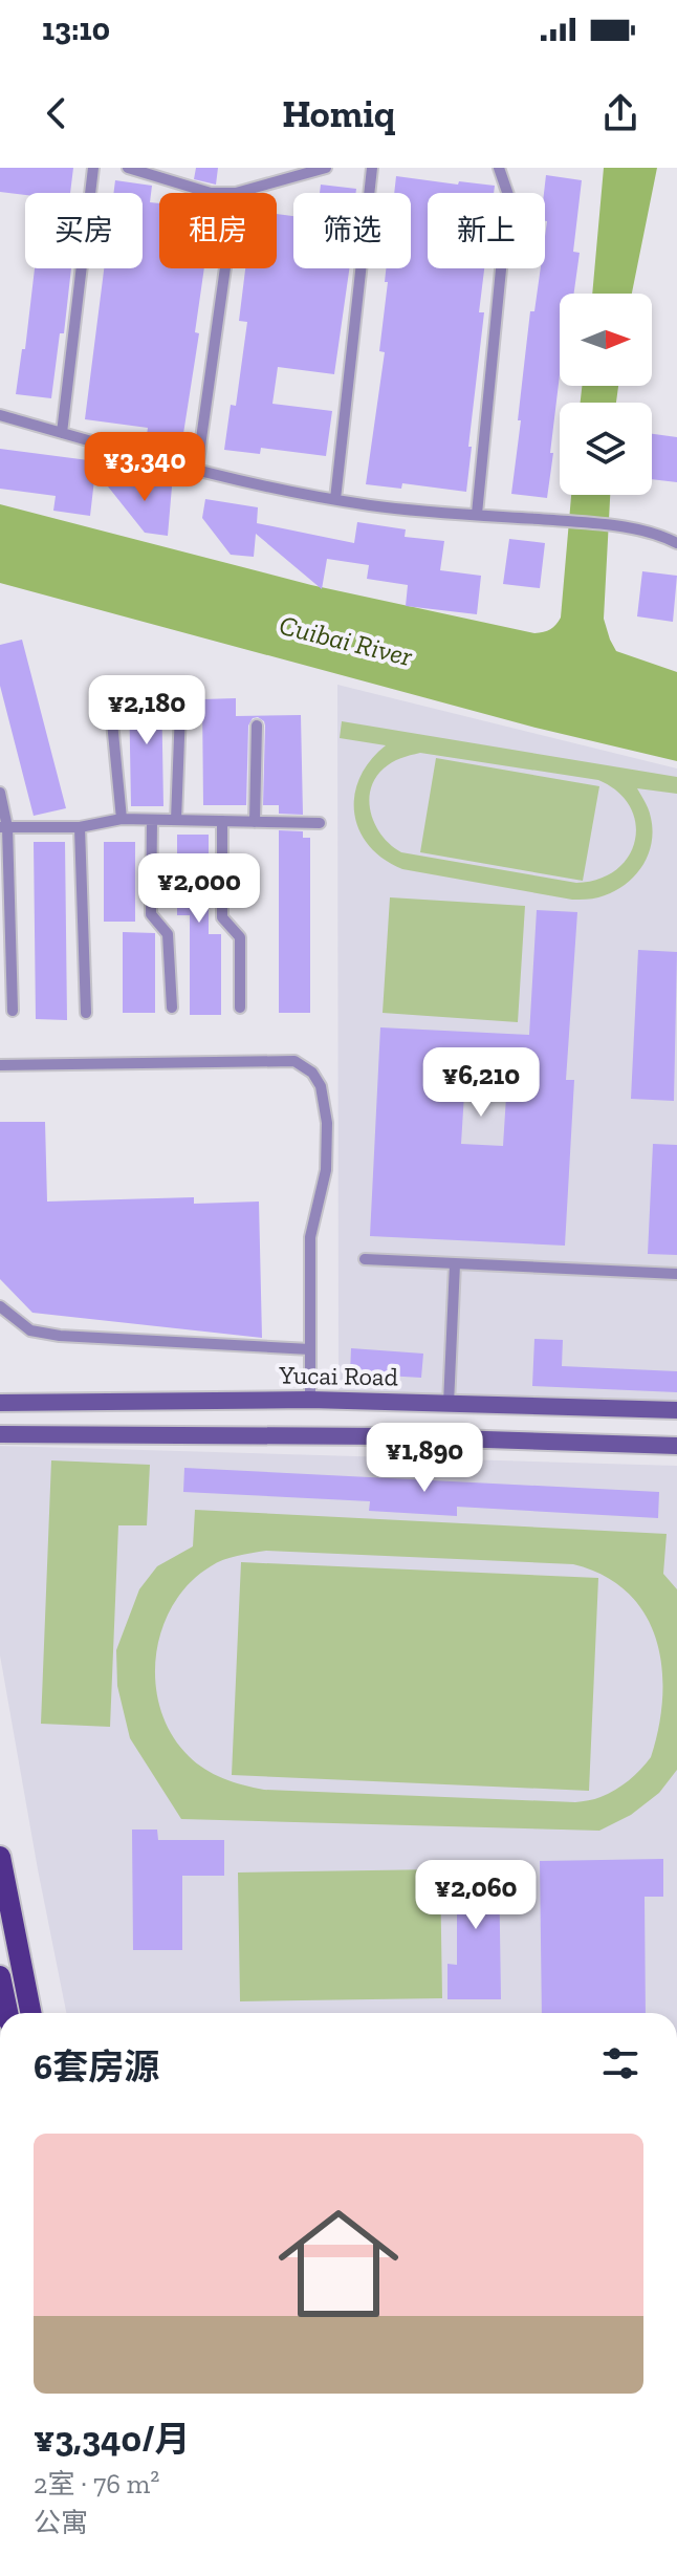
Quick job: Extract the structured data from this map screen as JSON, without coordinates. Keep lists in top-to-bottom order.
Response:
{
  "streets": {
    "main road": ["Yucai Road"]
  },
  "water": ["Cuibai River"],
  "north": "right",
  "page": {
    "status": "13:10",
    "header": "Homiq",
    "chip": [
      "买房",
      "租房",
      "筛选",
      "新上"
    ],
    "price": [
      "¥3,340",
      "¥2,180",
      "¥2,000",
      "¥6,210",
      "¥1,890",
      "¥2,060"
    ],
    "heading": "6套房源",
    "list": [
      {
        "name": "¥3,340/月",
        "note": "2室 · 76 m² · 公寓"
      }
    ]
  }
}
